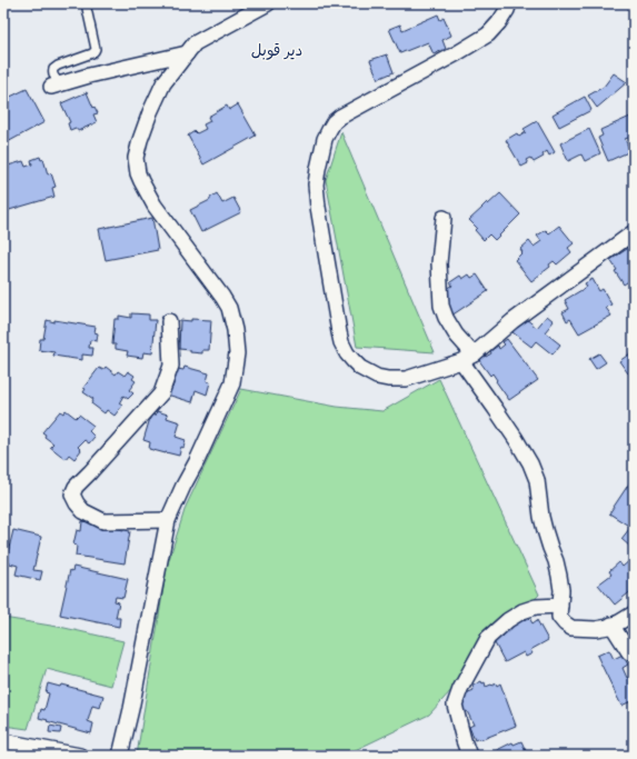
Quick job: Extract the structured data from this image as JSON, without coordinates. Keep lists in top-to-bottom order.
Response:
{
  "districts": ["دير قوبل"]
}
